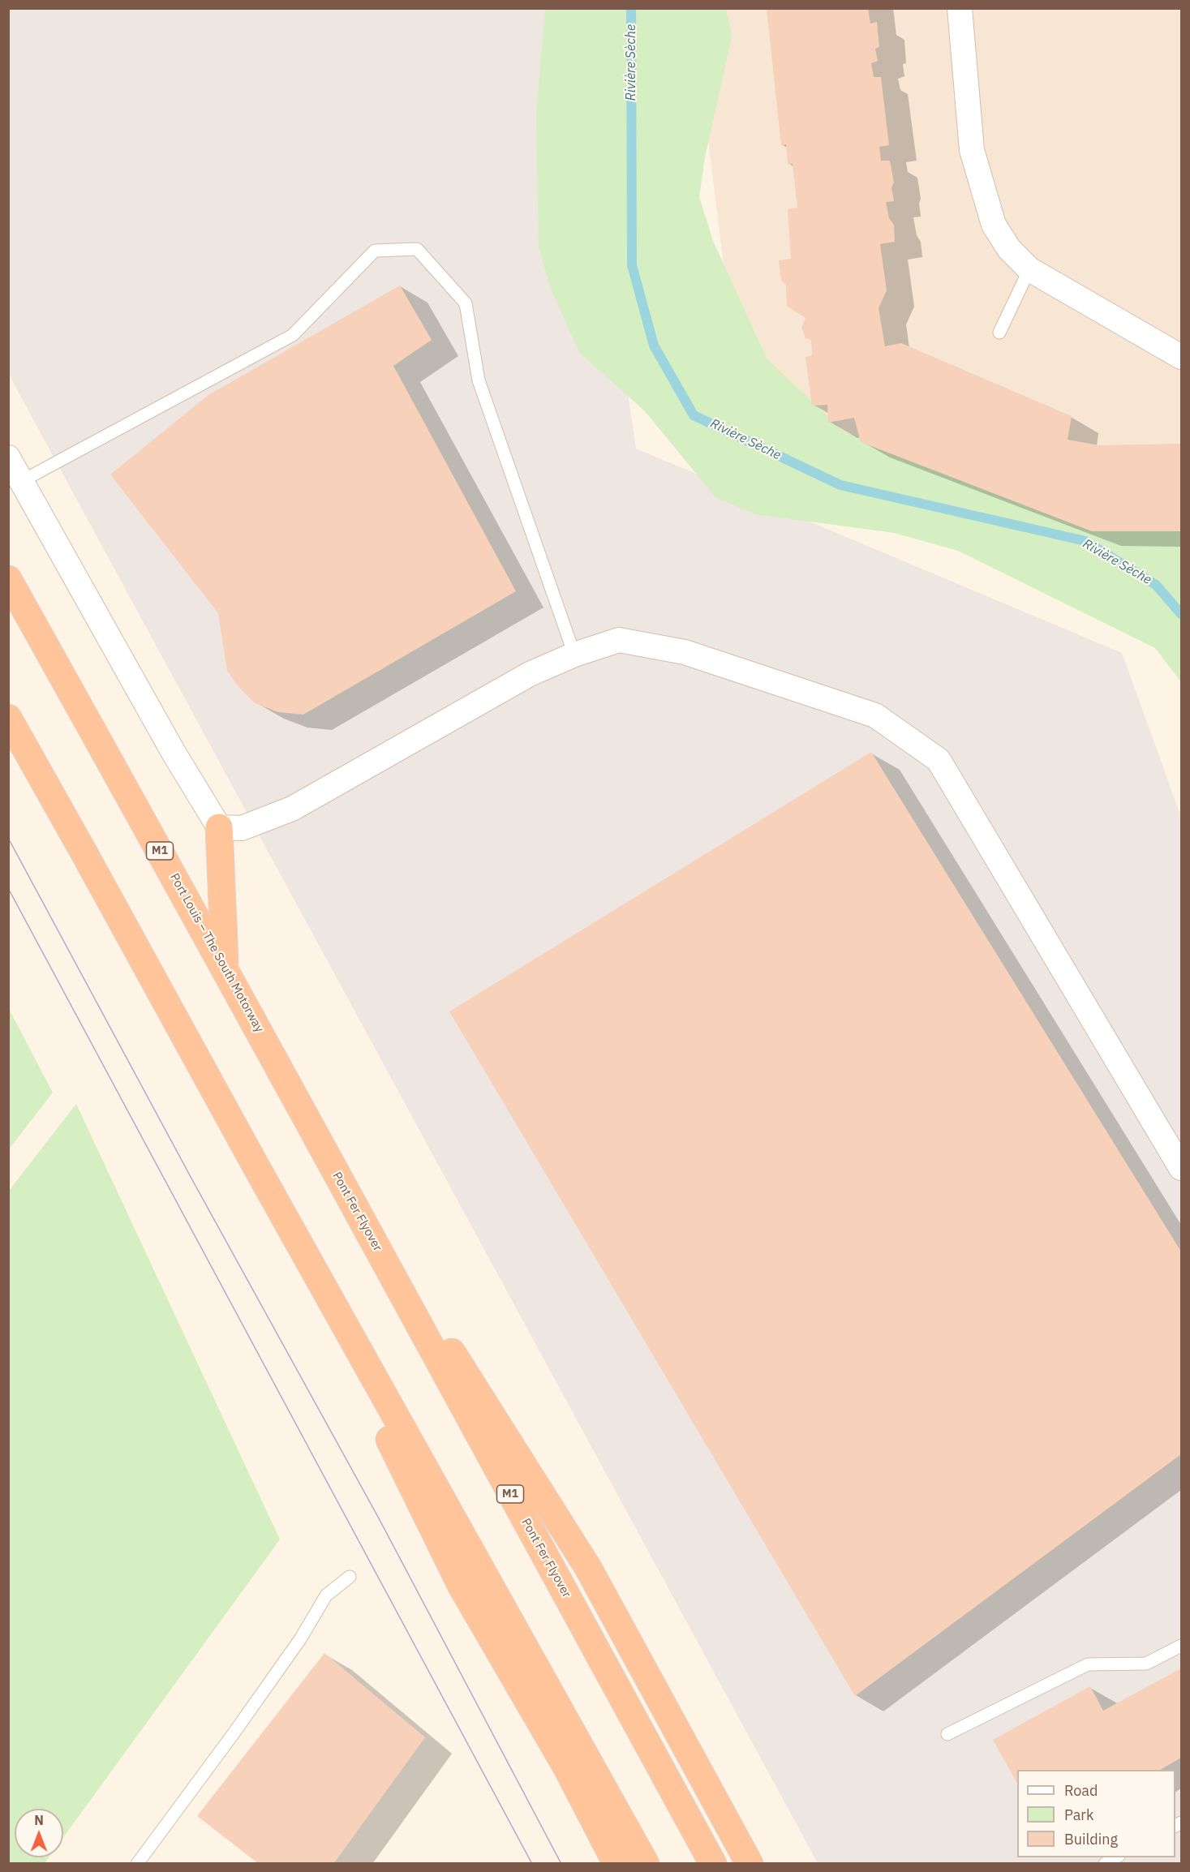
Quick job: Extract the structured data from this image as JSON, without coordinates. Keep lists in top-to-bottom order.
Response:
{
  "streets": {
    "highway": ["M1", "Port Louis – The South Motorway", "Pont Fer Flyover"]
  },
  "crossings": [
    ["Port Louis – The South Motorway", "Pont Fer Flyover"]
  ],
  "water": ["Rivière Sèche"],
  "legend": ["Road", "Park", "Building"],
  "north": "top"
}
